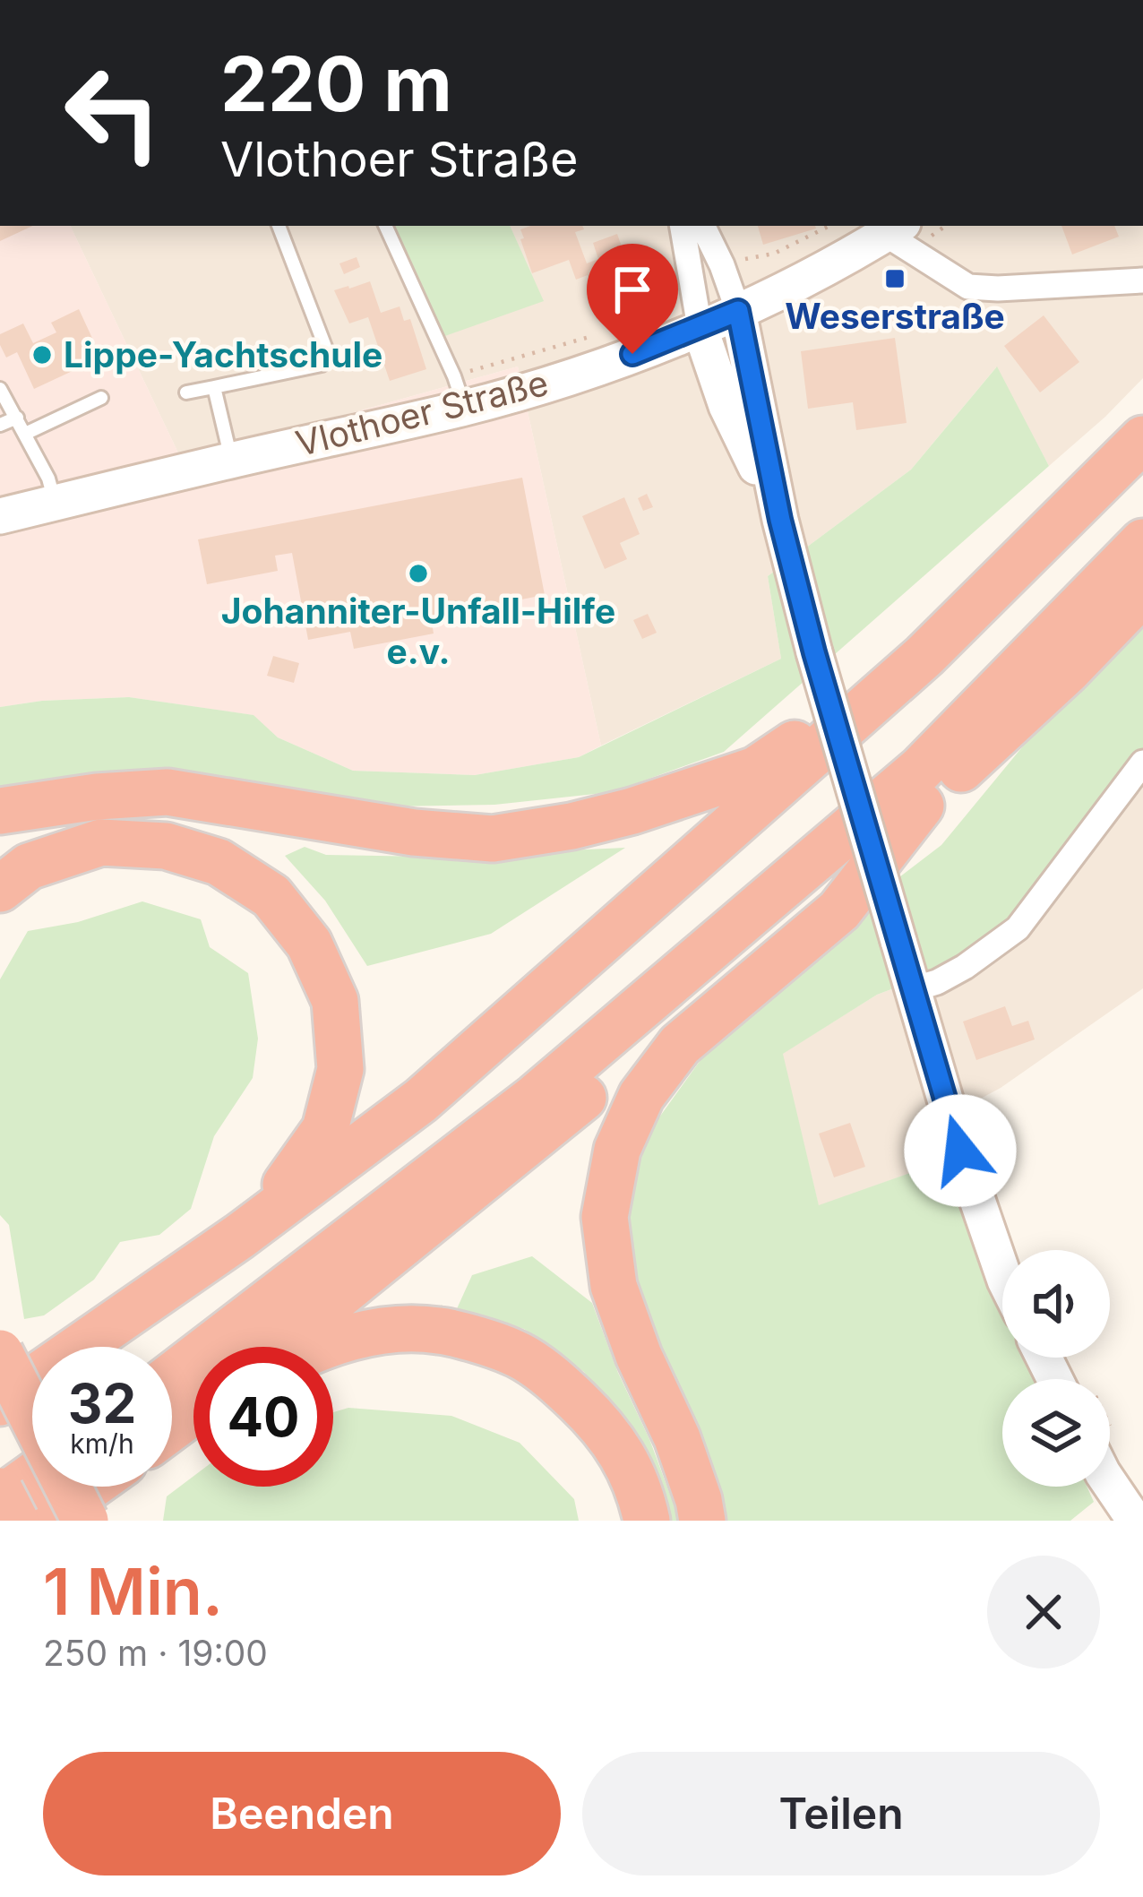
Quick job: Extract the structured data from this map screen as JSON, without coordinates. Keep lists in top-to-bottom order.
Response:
{
  "streets": {
    "street": ["Vlothoer Straße"]
  },
  "places": {
    "transit": ["Weserstraße"],
    "other": ["Lippe-Yachtschule", "Johanniter-Unfall-Hilfe e.v."]
  },
  "page": {
    "turn": ["220 m", "Vlothoer Straße"],
    "speed": "32 km/h",
    "limit": "40",
    "heading": ["1 Min.", "250 m · 19:00"],
    "buttons": ["Beenden", "Teilen"]
  }
}
